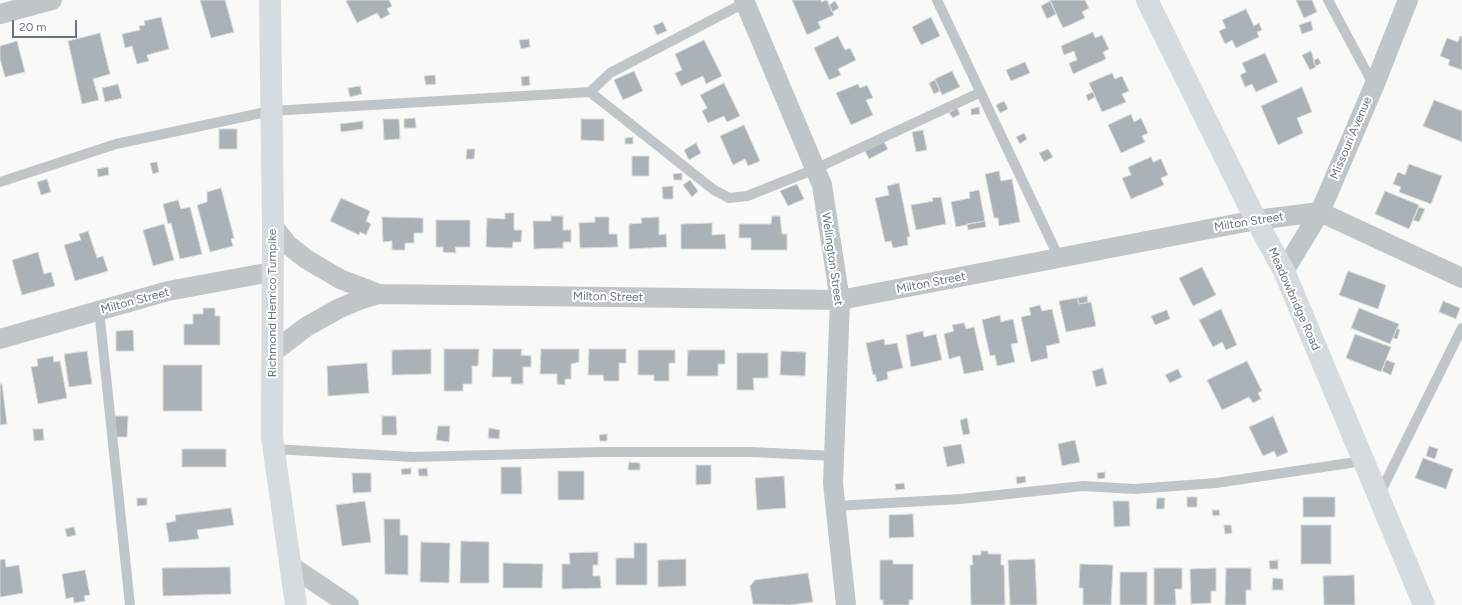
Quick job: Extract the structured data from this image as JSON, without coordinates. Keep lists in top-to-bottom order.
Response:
{
  "streets": {
    "main road": ["Meadowbridge Road", "Richmond Henrico Turnpike"],
    "street": ["Missouri Avenue", "Milton Street", "Wellington Street"]
  },
  "crossings": [
    ["Missouri Avenue", "Milton Street"],
    ["Missouri Avenue", "Meadowbridge Road"],
    ["Milton Street", "Wellington Street"],
    ["Milton Street", "Meadowbridge Road"],
    ["Milton Street", "Richmond Henrico Turnpike"]
  ],
  "scale_bar": "20 m"
}
